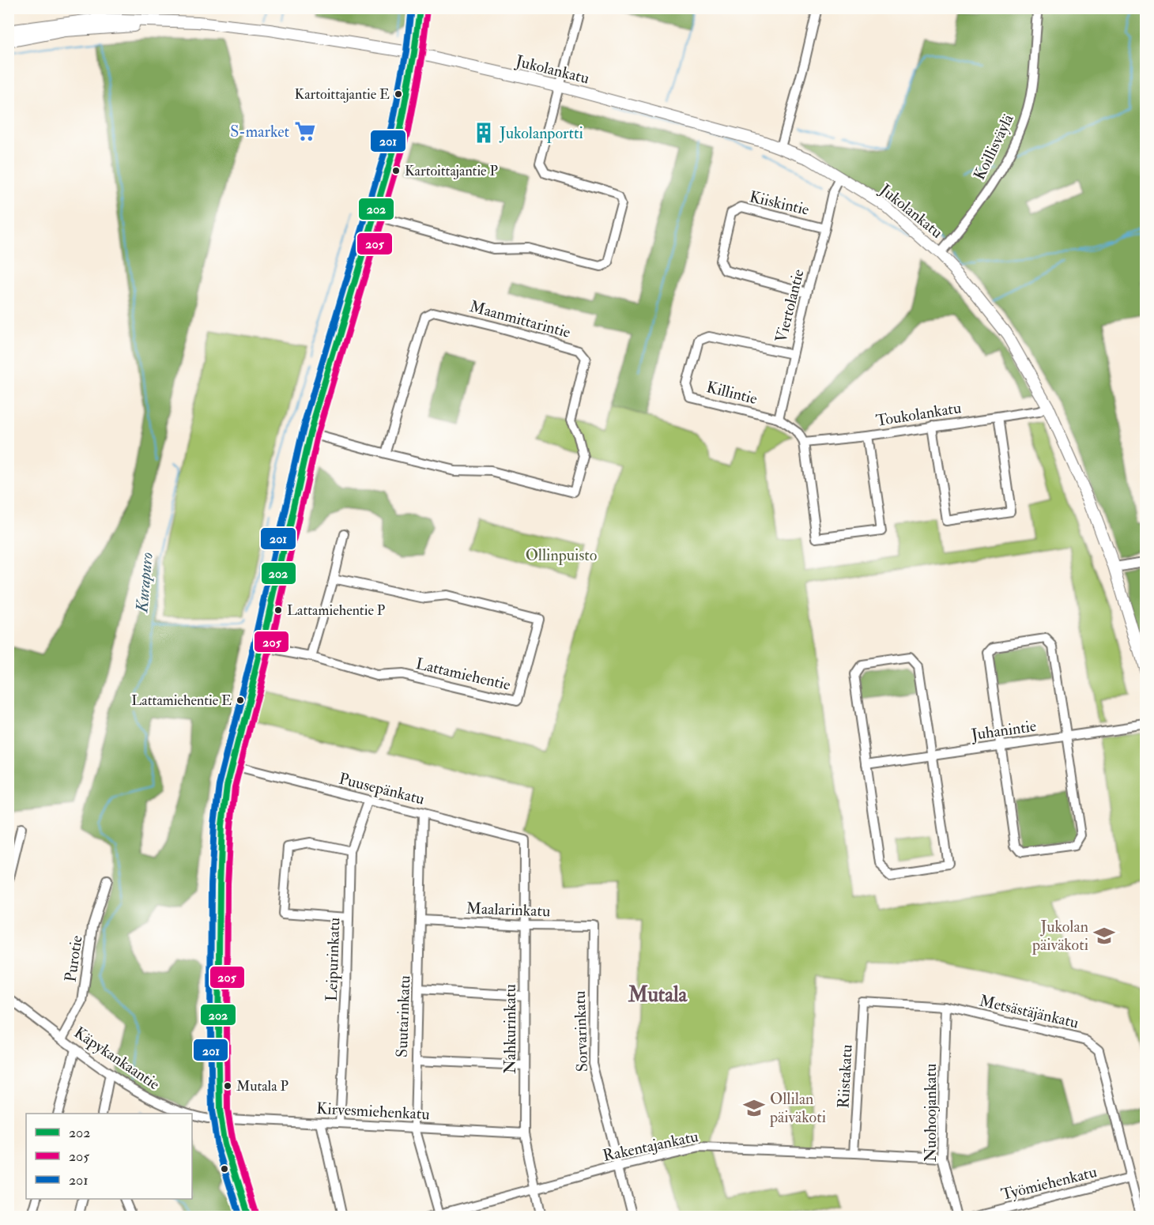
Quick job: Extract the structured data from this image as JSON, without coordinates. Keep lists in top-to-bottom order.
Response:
{
  "streets": {
    "main road": ["Jukolankatu"],
    "street": [
      "Koillisväylä",
      "Kiiskintie",
      "Viertolantie",
      "Maanmittarintie",
      "Killintie",
      "Toukolankatu",
      "Lattamiehentie",
      "Juhanintie",
      "Puusepänkatu",
      "Maalarinkatu",
      "Purotie",
      "Leipurinkatu",
      "Metsästäjänkatu",
      "Suutarinkatu",
      "Nahkurinkatu",
      "Sorvarinkatu",
      "Käpykankaantie",
      "Riistakatu",
      "Kirvesmiehenkatu",
      "Nuohoojankatu",
      "Rakentajankatu",
      "Työmiehenkatu"
    ]
  },
  "crossings": [
    ["Jukolankatu", "Koillisväylä"],
    ["Jukolankatu", "Viertolantie"],
    ["Jukolankatu", "Toukolankatu"],
    ["Kiiskintie", "Viertolantie"],
    ["Viertolantie", "Killintie"],
    ["Puusepänkatu", "Leipurinkatu"],
    ["Puusepänkatu", "Suutarinkatu"],
    ["Puusepänkatu", "Nahkurinkatu"],
    ["Maalarinkatu", "Suutarinkatu"],
    ["Maalarinkatu", "Nahkurinkatu"],
    ["Maalarinkatu", "Sorvarinkatu"],
    ["Purotie", "Käpykankaantie"],
    ["Leipurinkatu", "Kirvesmiehenkatu"],
    ["Metsästäjänkatu", "Riistakatu"],
    ["Metsästäjänkatu", "Nuohoojankatu"],
    ["Metsästäjänkatu", "Työmiehenkatu"],
    ["Suutarinkatu", "Kirvesmiehenkatu"],
    ["Suutarinkatu", "Rakentajankatu"],
    ["Nahkurinkatu", "Kirvesmiehenkatu"],
    ["Nahkurinkatu", "Rakentajankatu"],
    ["Sorvarinkatu", "Rakentajankatu"],
    ["Käpykankaantie", "Kirvesmiehenkatu"],
    ["Riistakatu", "Rakentajankatu"],
    ["Nuohoojankatu", "Rakentajankatu"]
  ],
  "districts": ["Mutala"],
  "water": ["Kurapuro"],
  "parks": ["Ollinpuisto"],
  "places": {
    "other": [
      "Kartoittajantie E",
      "Kartoittajantie P",
      "Lattamiehentie P",
      "Lattamiehentie E",
      "Mutala P"
    ],
    "supermarket": ["S-market"],
    "building": ["Jukolanportti"],
    "school or university": ["Jukolan päiväkoti", "Ollilan päiväkoti"]
  },
  "lines": ["transit line 202", "transit line 201", "transit line 205"],
  "legend": ["202", "205", "201"]
}
